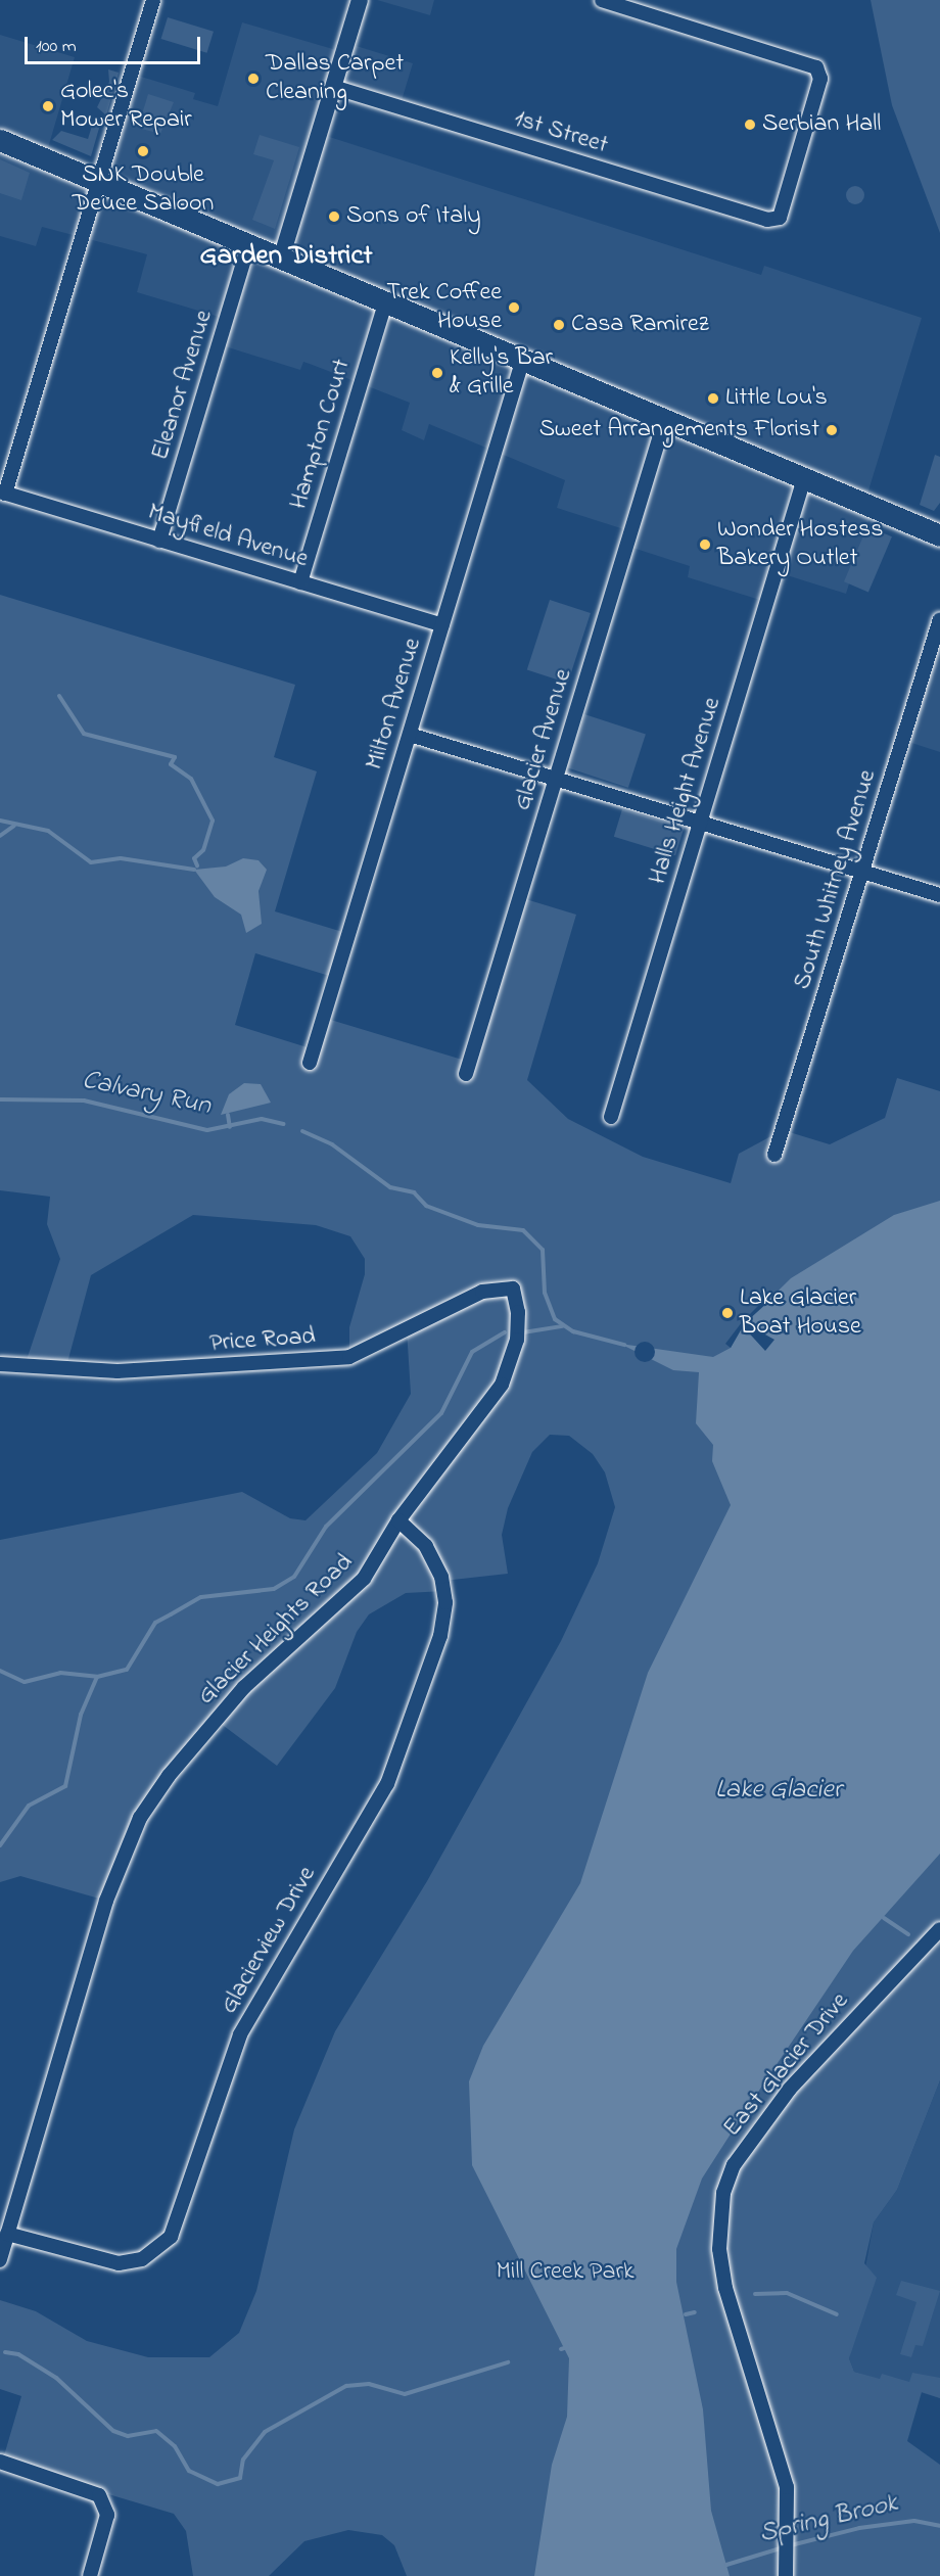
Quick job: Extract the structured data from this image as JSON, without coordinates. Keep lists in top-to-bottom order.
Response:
{
  "streets": {
    "street": [
      "1st Street",
      "Eleanor Avenue",
      "Hampton Court",
      "Mayfield Avenue",
      "Milton Avenue",
      "Glacier Avenue",
      "Halls Height Avenue",
      "South Whitney Avenue",
      "Price Road",
      "Glacier Heights Road",
      "Glacierview Drive",
      "East Glacier Drive"
    ]
  },
  "crossings": [
    ["Eleanor Avenue", "Mayfield Avenue"],
    ["Hampton Court", "Mayfield Avenue"],
    ["Mayfield Avenue", "Milton Avenue"],
    ["Price Road", "Glacier Heights Road"],
    ["Glacier Heights Road", "Glacierview Drive"]
  ],
  "districts": ["Garden District"],
  "water": ["Calvary Run", "Lake Glacier", "Spring Brook"],
  "parks": ["Mill Creek Park"],
  "places": [
    "Dallas Carpet Cleaning",
    "Golec's Mower Repair",
    "Serbian Hall",
    "SNK Double Deuce Saloon",
    "Sons of Italy",
    "Trek Coffee House",
    "Casa Ramirez",
    "Kelly's Bar & Grille",
    "Little Lou's",
    "Sweet Arrangements Florist",
    "Wonder Hostess Bakery Outlet",
    "Lake Glacier Boat House"
  ],
  "scale_bar": "100 m"
}
